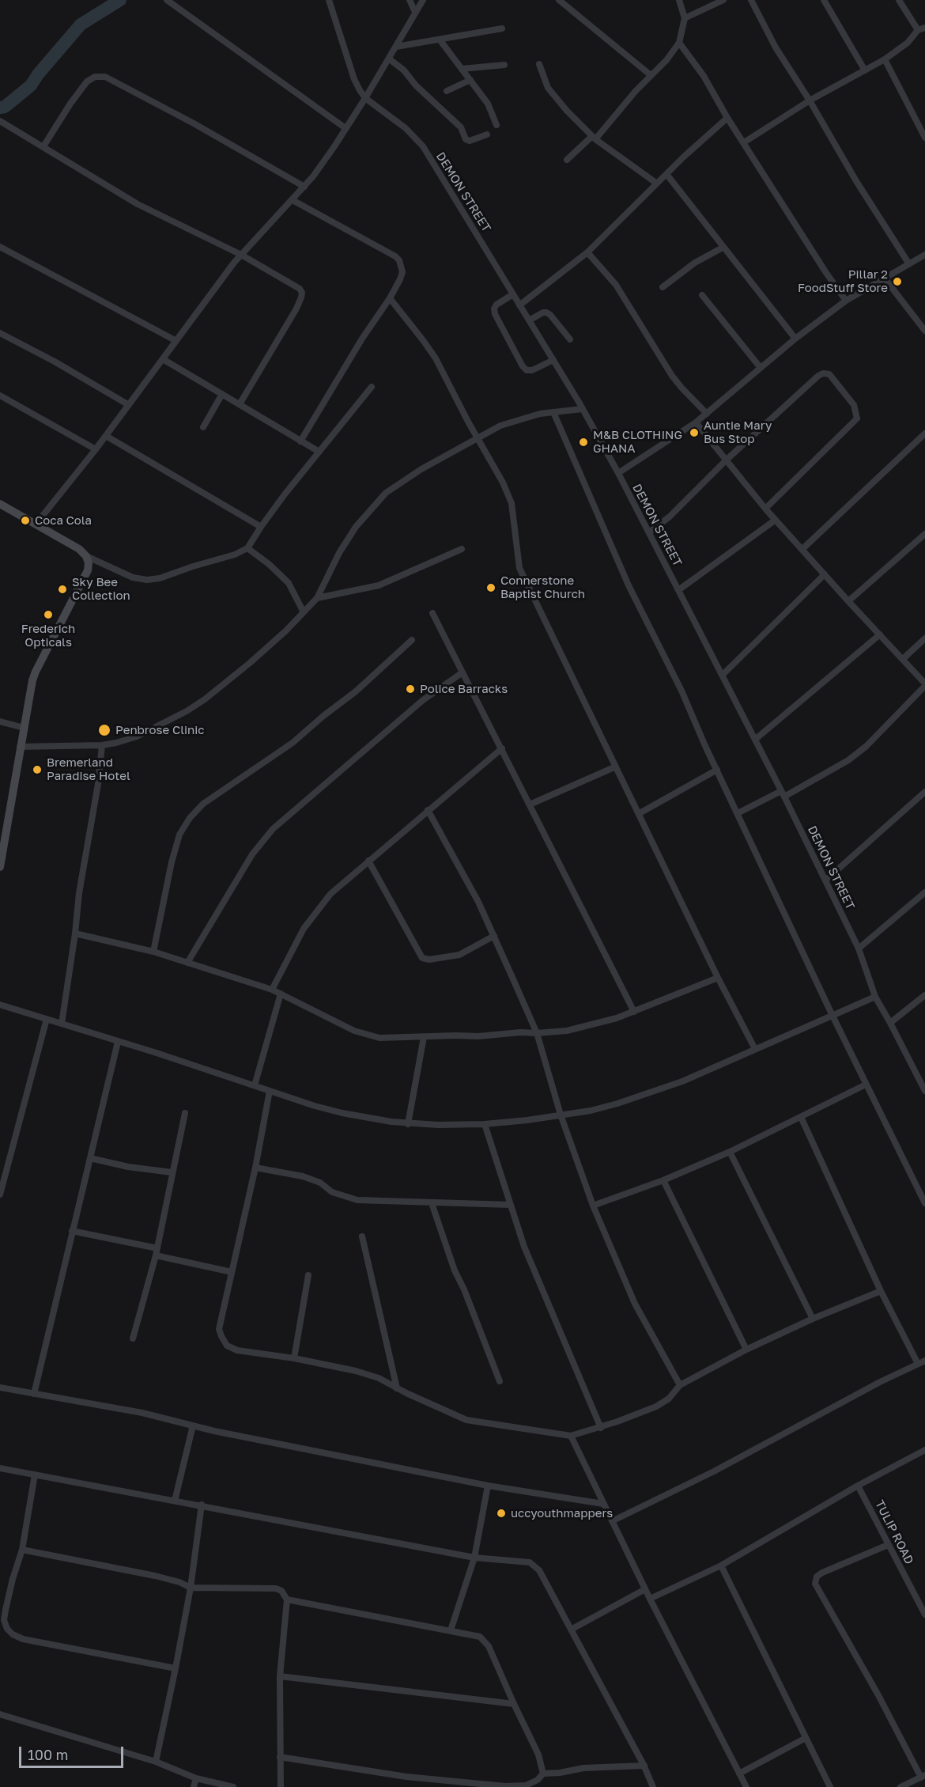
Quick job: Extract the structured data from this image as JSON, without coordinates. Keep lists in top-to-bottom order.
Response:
{
  "streets": {
    "street": ["DEMON STREET", "TULIP ROAD"]
  },
  "places": [
    "Pillar 2 FoodStuff Store",
    "Auntie Mary Bus Stop",
    "M&B CLOTHING GHANA",
    "Coca Cola",
    "Connerstone Baptist Church",
    "Sky Bee Collection",
    "Frederich Opticals",
    "Police Barracks",
    "Penbrose Clinic",
    "Bremerland Paradise Hotel",
    "uccyouthmappers"
  ],
  "scale_bar": "100 m"
}
